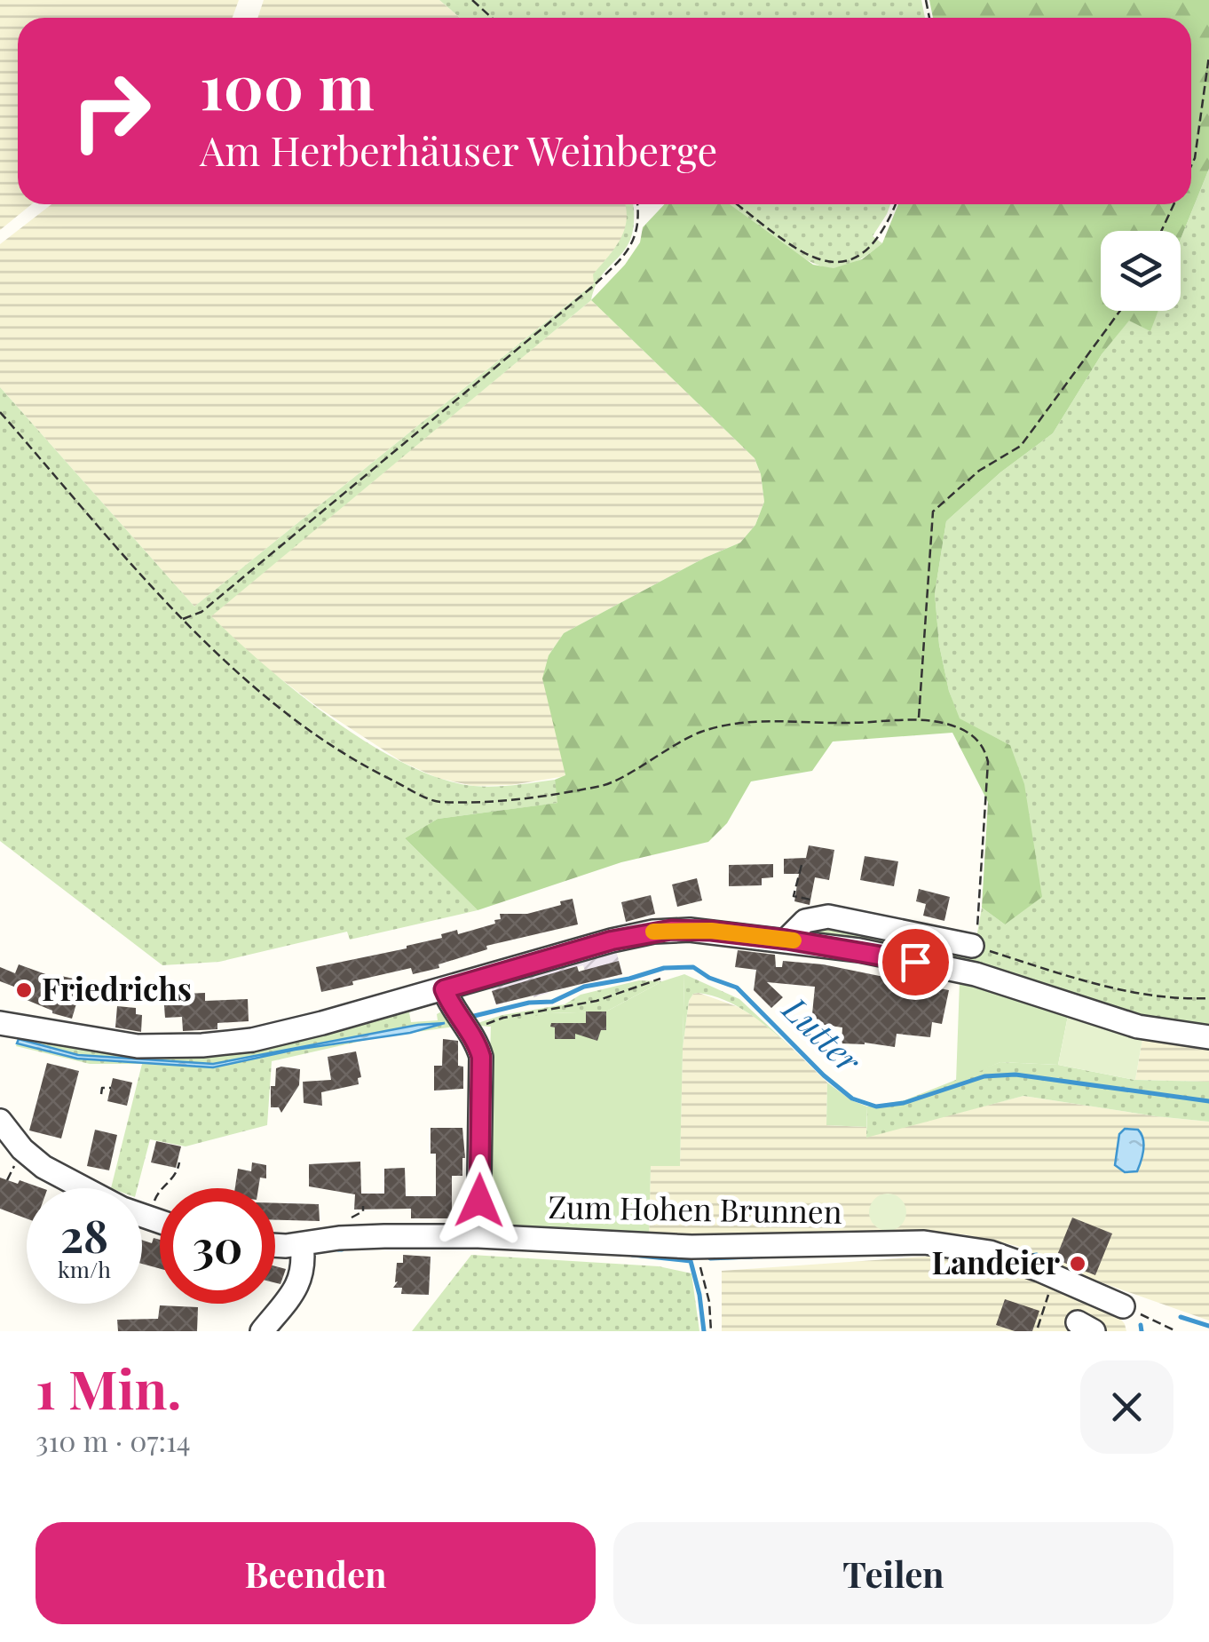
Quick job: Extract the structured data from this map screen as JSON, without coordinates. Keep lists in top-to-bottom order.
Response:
{
  "streets": {
    "street": ["Zum Hohen Brunnen"]
  },
  "water": ["Lutter"],
  "places": ["Friedrichs", "Landeier"],
  "page": {
    "turn": ["100 m", "Am Herberhäuser Weinberge"],
    "speed": "28 km/h",
    "limit": "30",
    "heading": ["1 Min.", "310 m · 07:14"],
    "buttons": ["Beenden", "Teilen"]
  }
}
